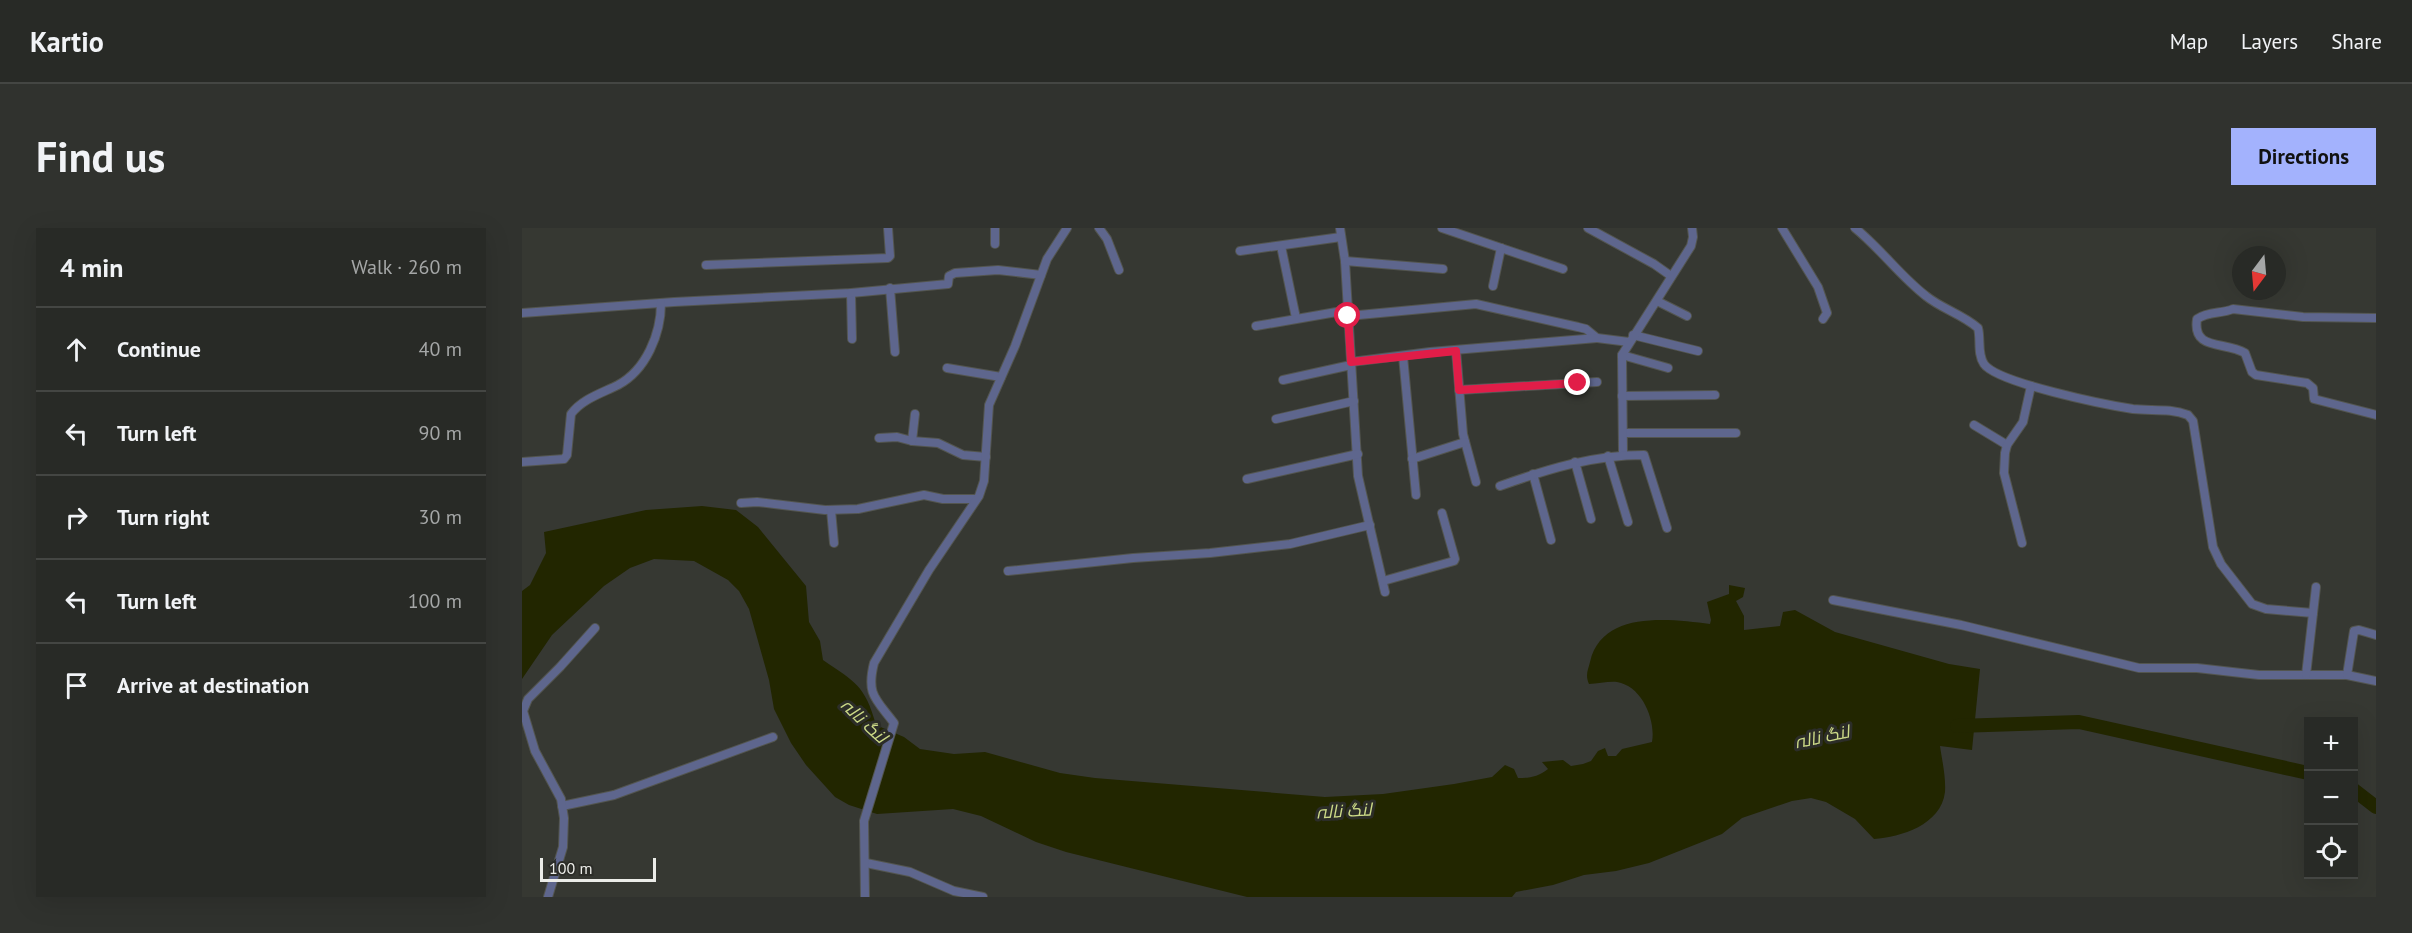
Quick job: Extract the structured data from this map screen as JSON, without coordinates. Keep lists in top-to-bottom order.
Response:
{
  "water": ["لنگ نالہ"],
  "scale_bar": "100 m",
  "north": "bottom",
  "page": {
    "header": "Kartio",
    "nav": ["Map", "Layers", "Share"],
    "buttons": "Directions",
    "title": "Find us",
    "heading": ["4 min", "Walk · 260 m"],
    "list": [
      ["Continue", "40 m"],
      ["Turn left", "90 m"],
      ["Turn right", "30 m"],
      ["Turn left", "100 m"],
      "Arrive at destination"
    ],
    "map_buttons": ["+", "−"],
    "scale": "100 m"
  }
}
